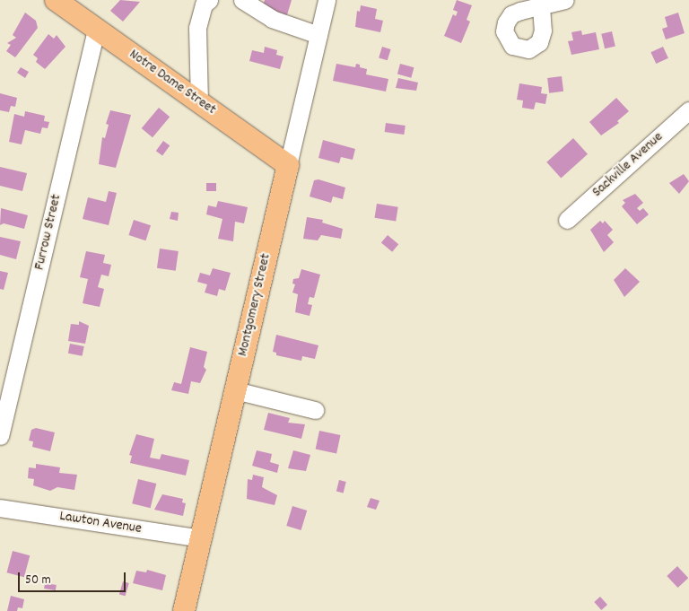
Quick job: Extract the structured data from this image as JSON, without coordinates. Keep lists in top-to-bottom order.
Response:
{
  "streets": {
    "main road": ["Notre Dame Street", "Montgomery Street"],
    "street": ["Sackville Avenue", "Furrow Street", "Lawton Avenue"]
  },
  "crossings": [
    ["Notre Dame Street", "Furrow Street"],
    ["Notre Dame Street", "Montgomery Street"],
    ["Montgomery Street", "Lawton Avenue"]
  ],
  "scale_bar": "50 m"
}
